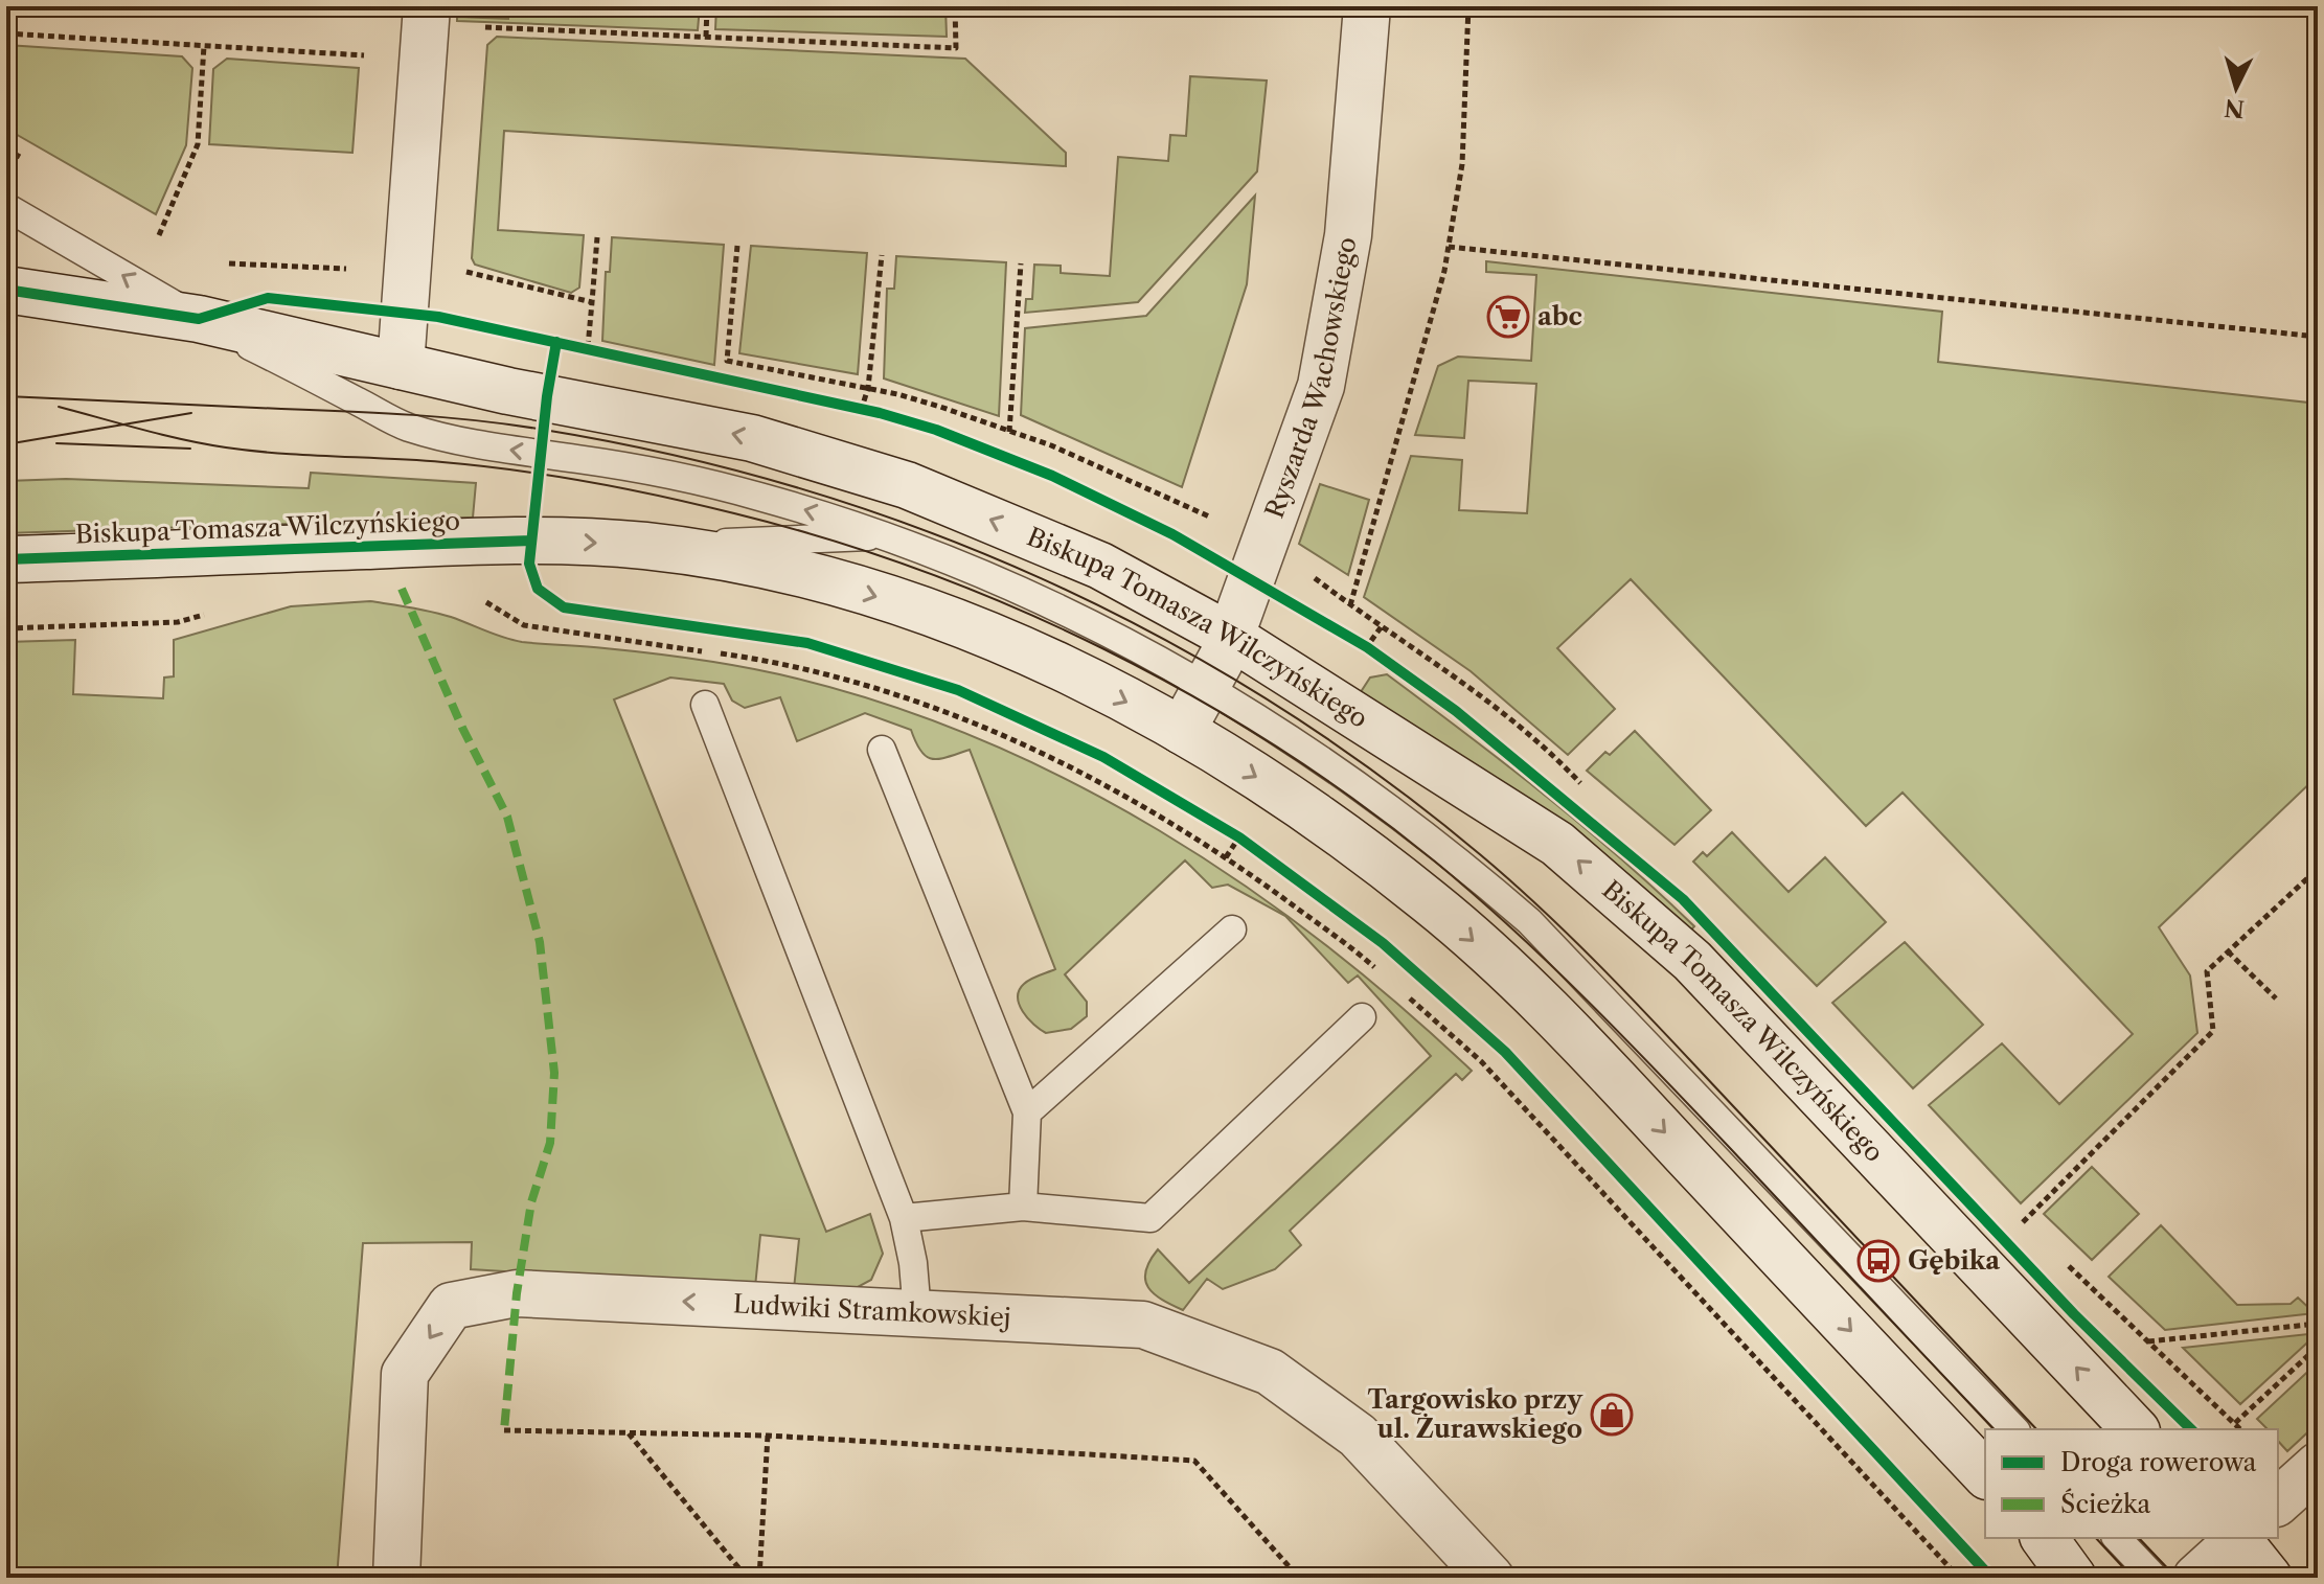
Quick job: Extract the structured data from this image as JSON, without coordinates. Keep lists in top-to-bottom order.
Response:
{
  "streets": {
    "street": ["Ryszarda Wachowskiego", "Biskupa Tomasza Wilczyńskiego", "Ludwiki Stramkowskiej"]
  },
  "crossings": [
    ["Ryszarda Wachowskiego", "Biskupa Tomasza Wilczyńskiego"]
  ],
  "places": {
    "supermarket": ["abc"],
    "bus stop": ["Gębika"],
    "shop": ["Targowisko przy ul. Żurawskiego"]
  },
  "legend": ["Droga rowerowa", "Ścieżka"],
  "north": "bottom"
}
